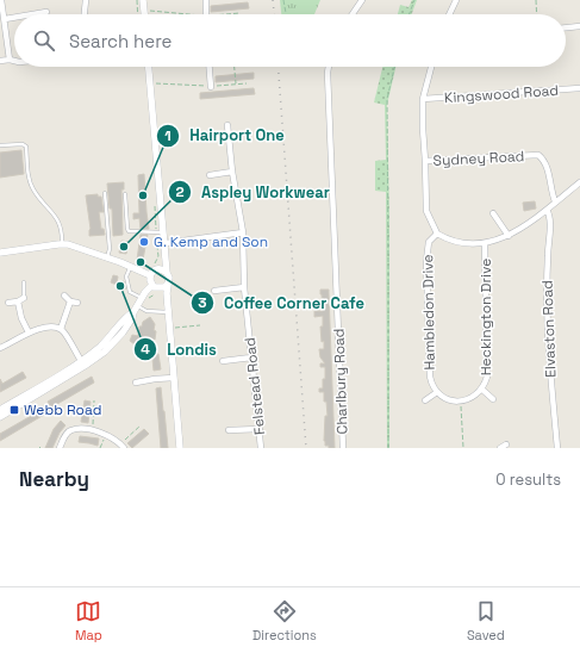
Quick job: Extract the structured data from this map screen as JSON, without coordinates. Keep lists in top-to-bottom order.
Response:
{
  "streets": {
    "street": [
      "Kingswood Road",
      "Sydney Road",
      "Hambledon Drive",
      "Heckington Drive",
      "Elvaston Road",
      "Charlbury Road",
      "Felstead Road"
    ]
  },
  "places": {
    "other": [
      "Hairport One",
      "G. Kemp and Son",
      "Aspley Workwear",
      "Coffee Corner Cafe",
      "Londis"
    ],
    "transit": ["Webb Road"]
  },
  "page": {
    "search": "Search here",
    "heading": ["Nearby", "0 results"],
    "nav": ["Map", "Directions", "Saved"]
  }
}
